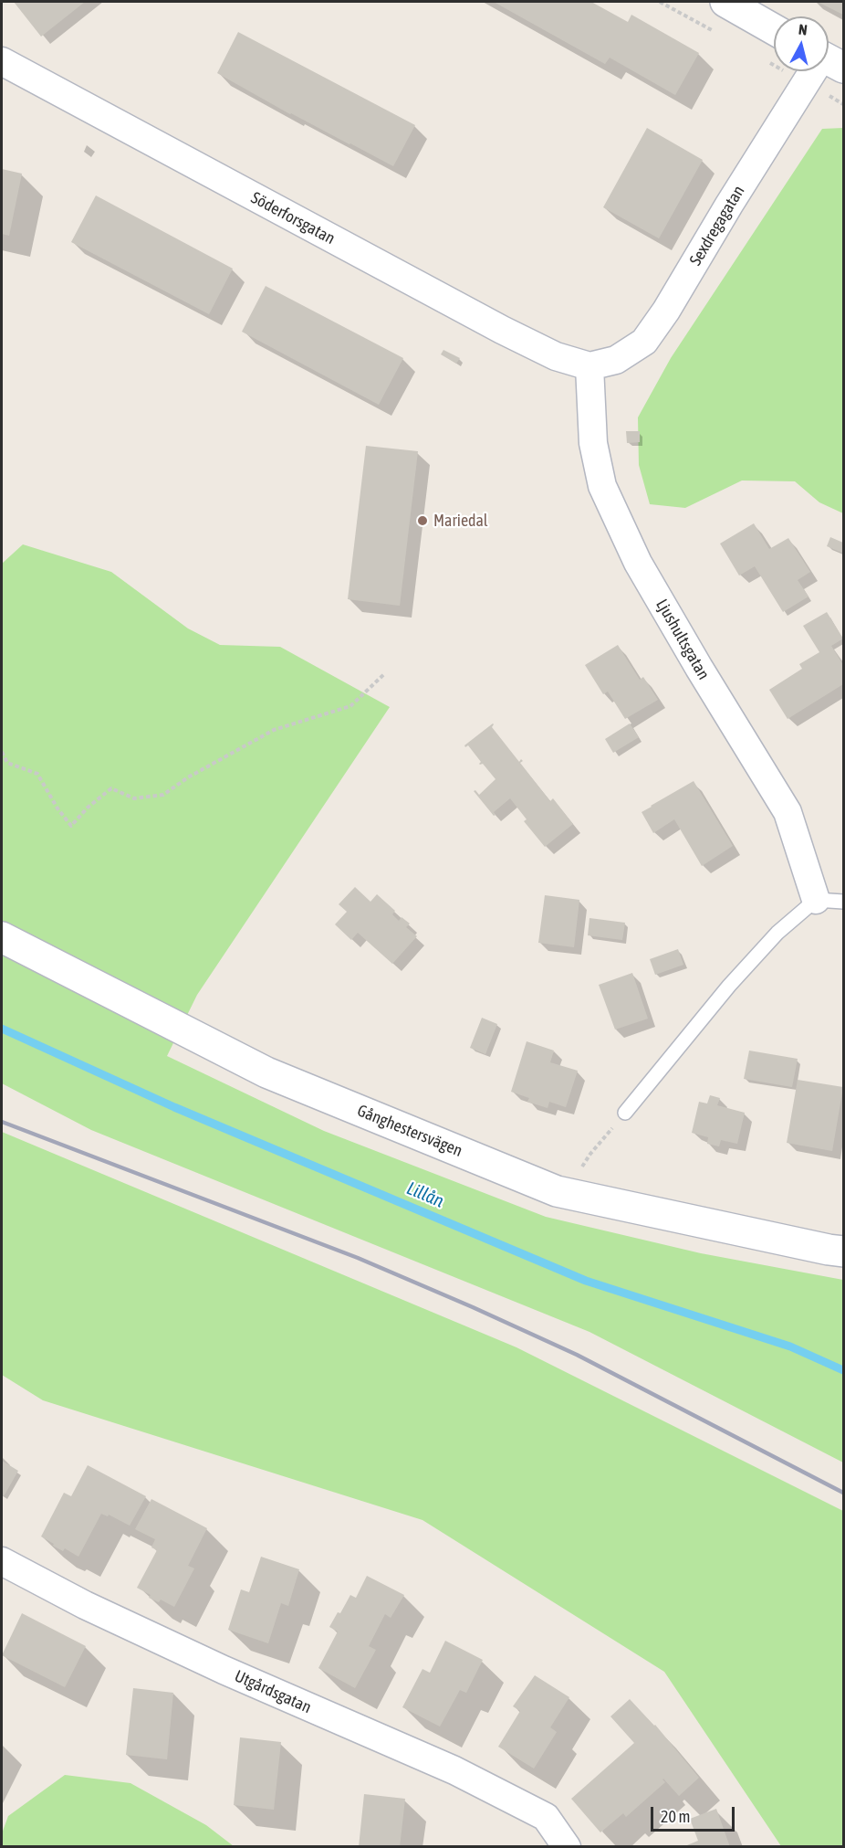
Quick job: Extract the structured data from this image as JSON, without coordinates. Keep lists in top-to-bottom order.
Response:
{
  "streets": {
    "street": [
      "Söderforsgatan",
      "Sexdregagatan",
      "Ljushultsgatan",
      "Gånghestersvägen",
      "Utgårdsgatan"
    ]
  },
  "crossings": [
    ["Söderforsgatan", "Sexdregagatan"],
    ["Söderforsgatan", "Ljushultsgatan"],
    ["Sexdregagatan", "Ljushultsgatan"]
  ],
  "water": ["Lillån"],
  "places": ["Mariedal"],
  "scale_bar": "20 m",
  "north": "top"
}
